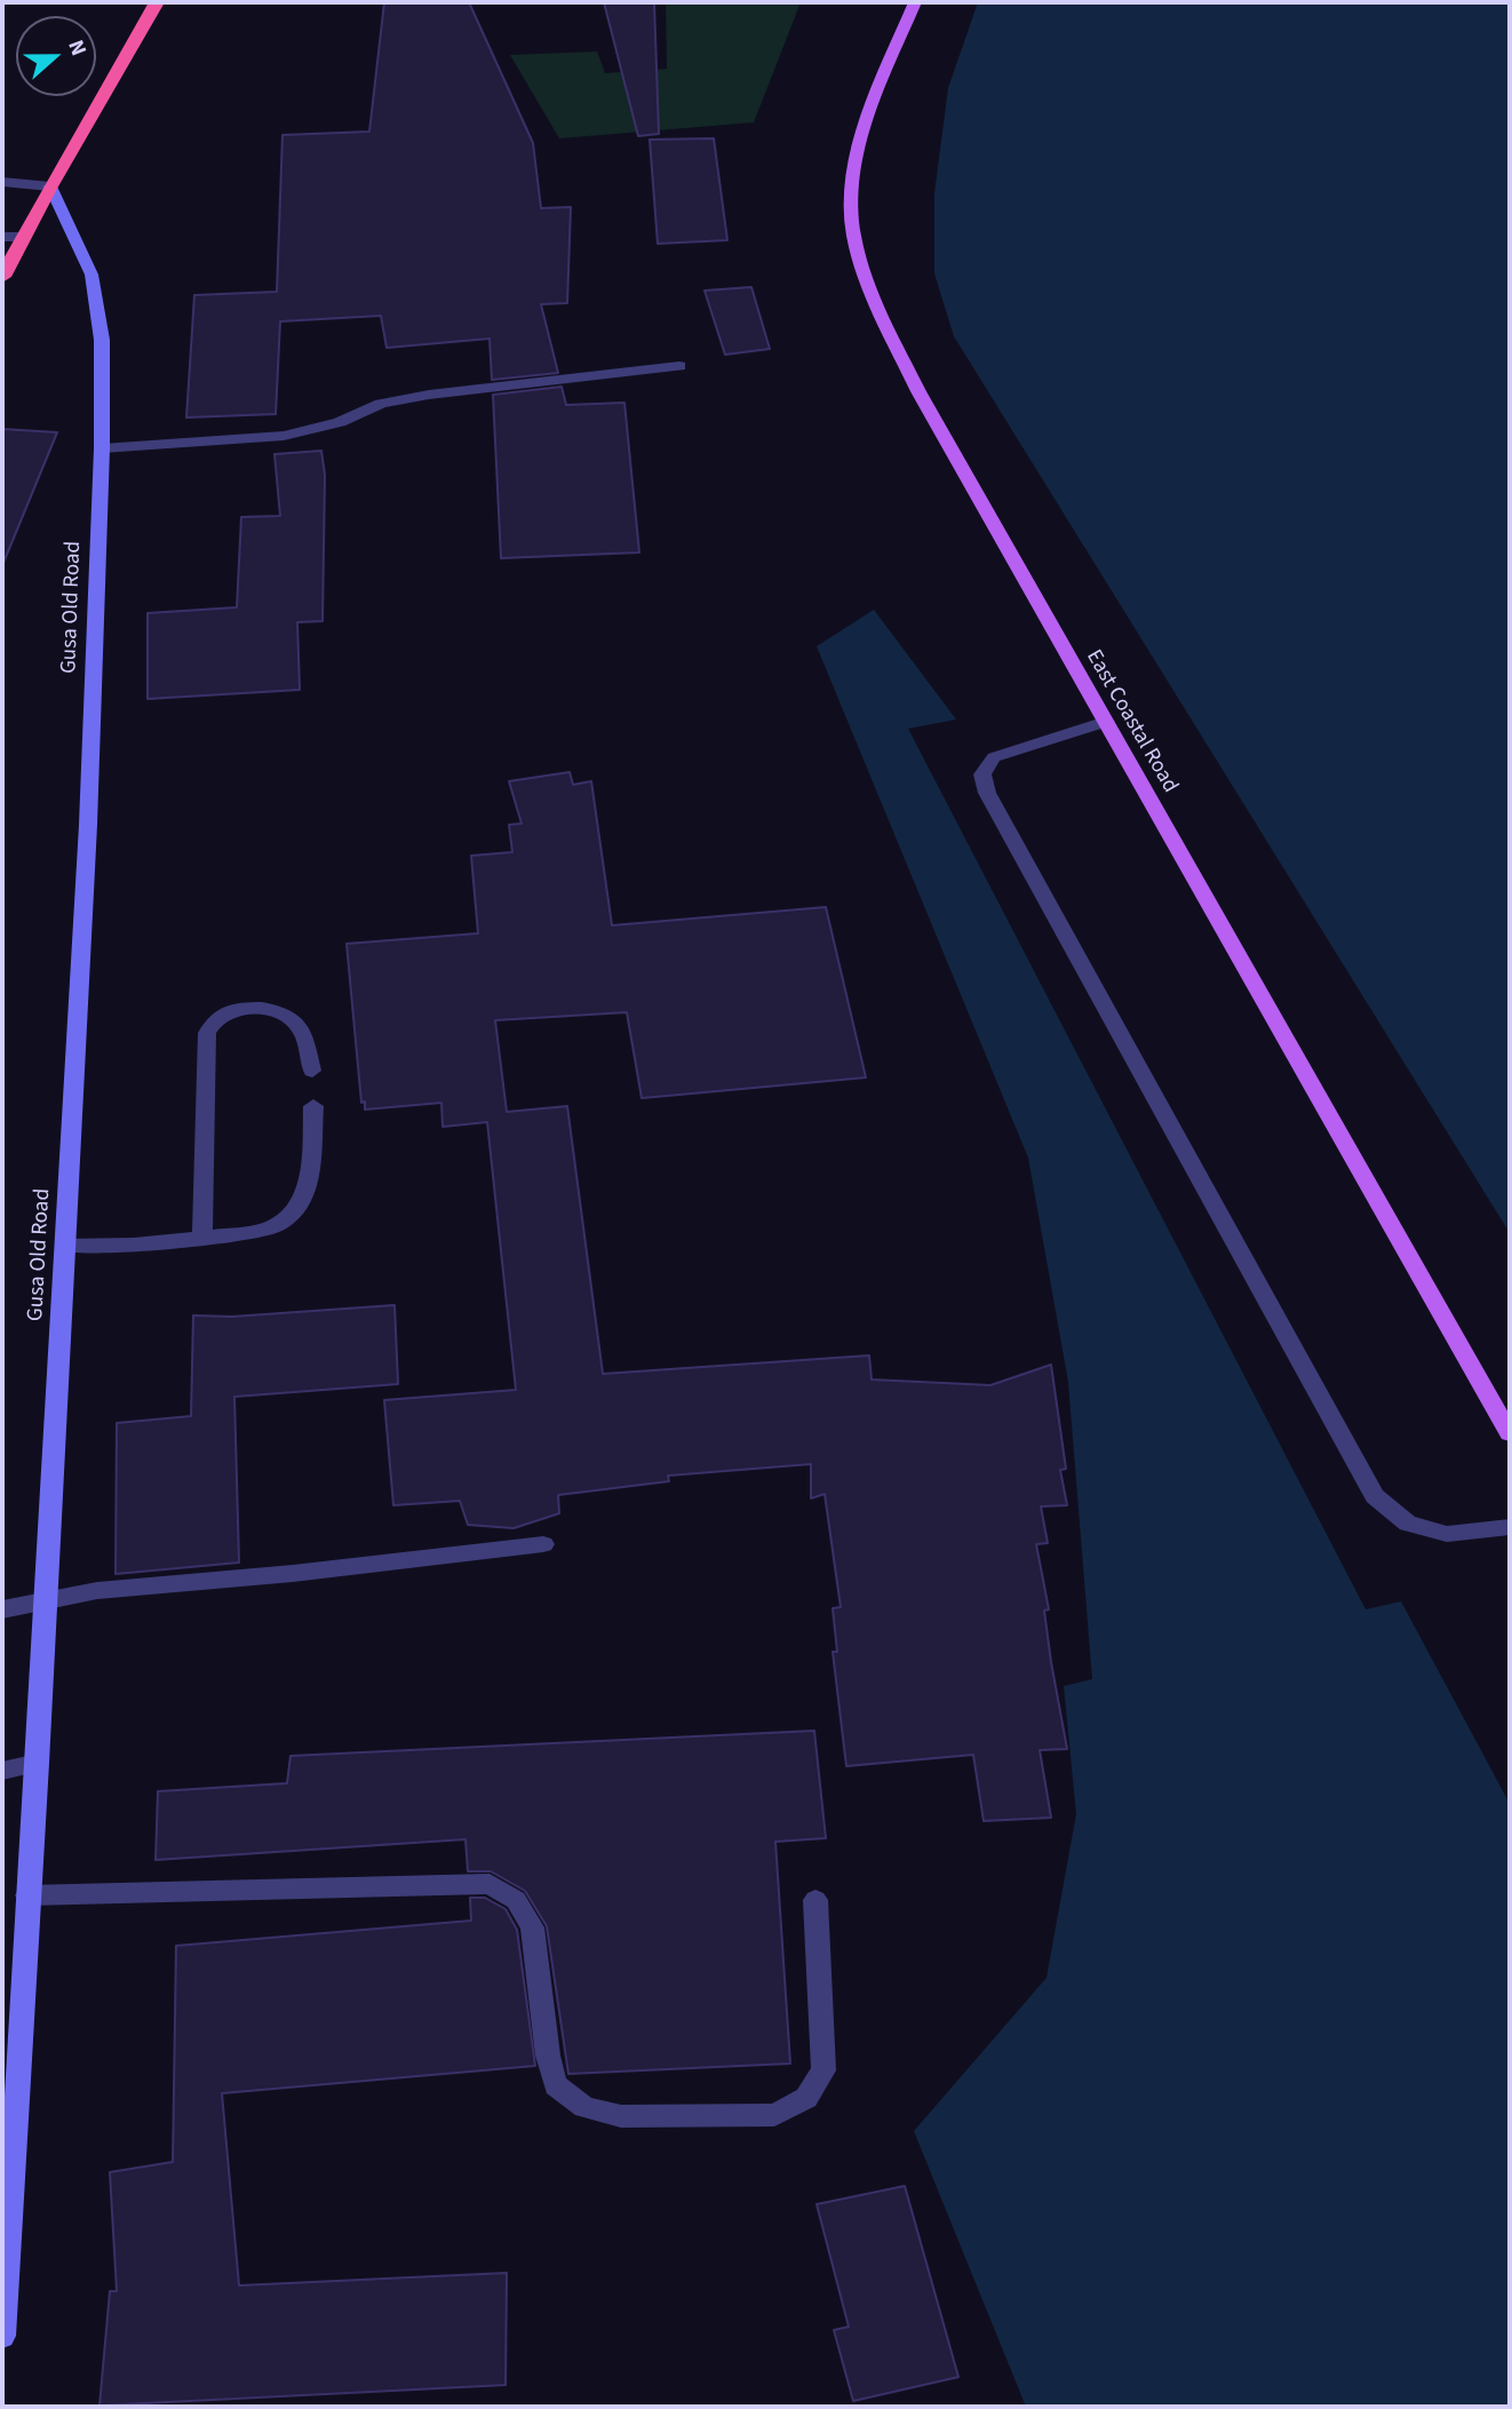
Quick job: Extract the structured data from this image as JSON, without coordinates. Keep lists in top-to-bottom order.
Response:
{
  "streets": {
    "main road": ["East Coastal Road"],
    "street": ["Gusa Old Road"]
  },
  "north": "right"
}
